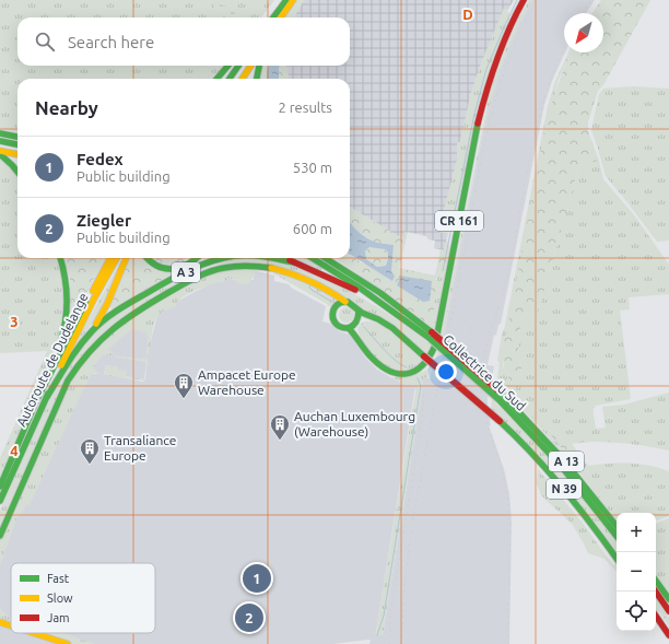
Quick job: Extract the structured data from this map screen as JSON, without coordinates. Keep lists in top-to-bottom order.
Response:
{
  "streets": {
    "main road": [
      "CR 161",
      "A 3",
      "Autoroute de Dudelange",
      "Collectrice du Sud",
      "A 13",
      "N 39"
    ]
  },
  "crossings": [
    ["CR 161", "N 39"],
    ["A 3", "Autoroute de Dudelange"],
    ["A 3", "Collectrice du Sud"]
  ],
  "places": {
    "building": ["Ampacet Europe Warehouse", "Auchan Luxembourg (Warehouse)", "Transaliance Europe"]
  },
  "legend": ["Fast", "Slow", "Jam"],
  "north": "bottom left",
  "page": {
    "search": "Search here",
    "heading": ["Nearby", "2 results"],
    "list": [
      {
        "mark": "1",
        "name": "Fedex",
        "note": "Public building",
        "value": "530 m"
      },
      {
        "mark": "2",
        "name": "Ziegler",
        "note": "Public building",
        "value": "600 m"
      }
    ],
    "map_buttons": ["+", "−"],
    "pins": ["1", "2"]
  },
  "grid": {
    "columns": ["D"],
    "rows": ["3", "4"]
  }
}
